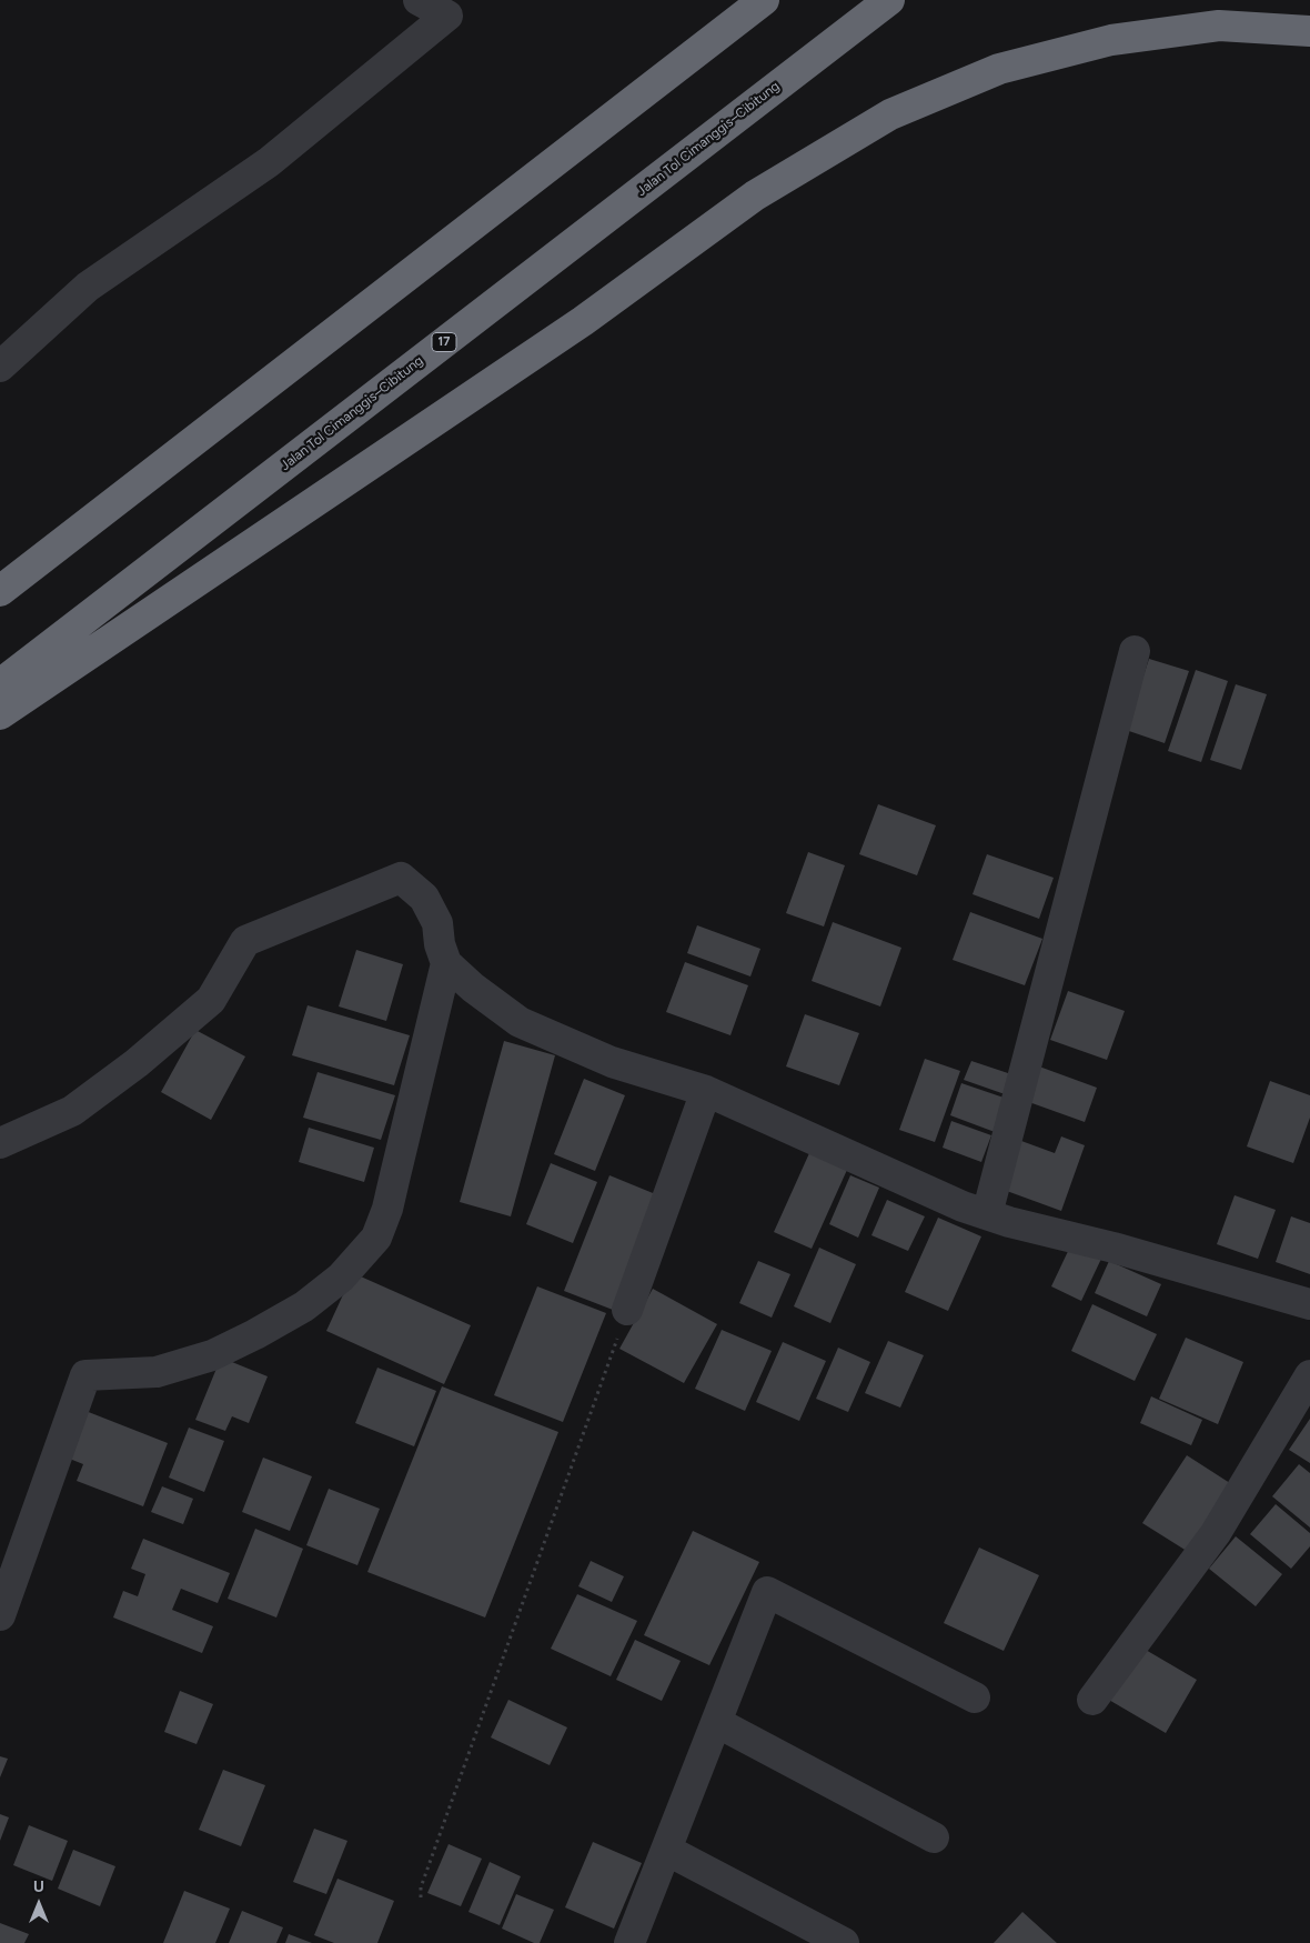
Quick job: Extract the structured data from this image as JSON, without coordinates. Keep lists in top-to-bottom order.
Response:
{
  "streets": {
    "highway": ["Jalan Tol Cimanggis–Cibitung", "17"]
  },
  "north": "top"
}
